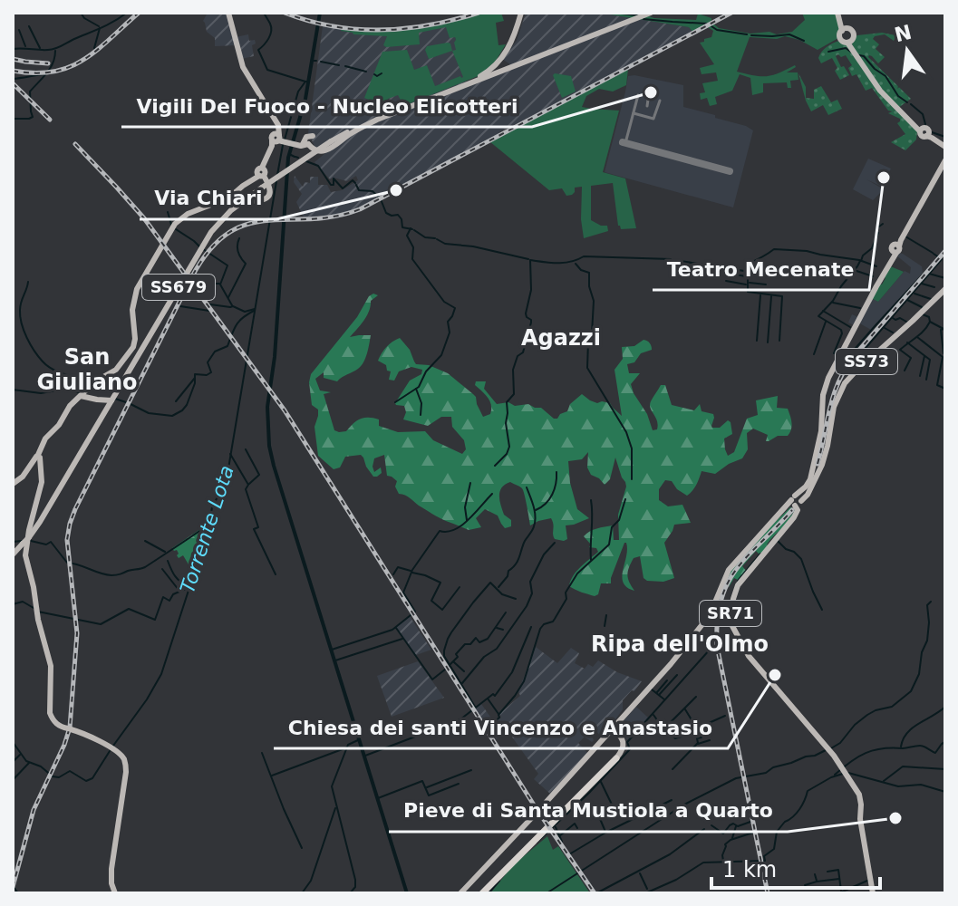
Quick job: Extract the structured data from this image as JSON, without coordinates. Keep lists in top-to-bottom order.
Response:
{
  "streets": {
    "main road": ["SS679", "SS73", "SR71"]
  },
  "crossings": [
    ["SS73", "SR71"]
  ],
  "districts": ["Agazzi", "San Giuliano", "Ripa dell'Olmo"],
  "water": ["Torrente Lota"],
  "places": [
    "Vigili Del Fuoco - Nucleo Elicotteri",
    "Teatro Mecenate",
    "Via Chiari",
    "Chiesa dei santi Vincenzo e Anastasio",
    "Pieve di Santa Mustiola a Quarto"
  ],
  "scale_bar": "1 km",
  "north": "top"
}
